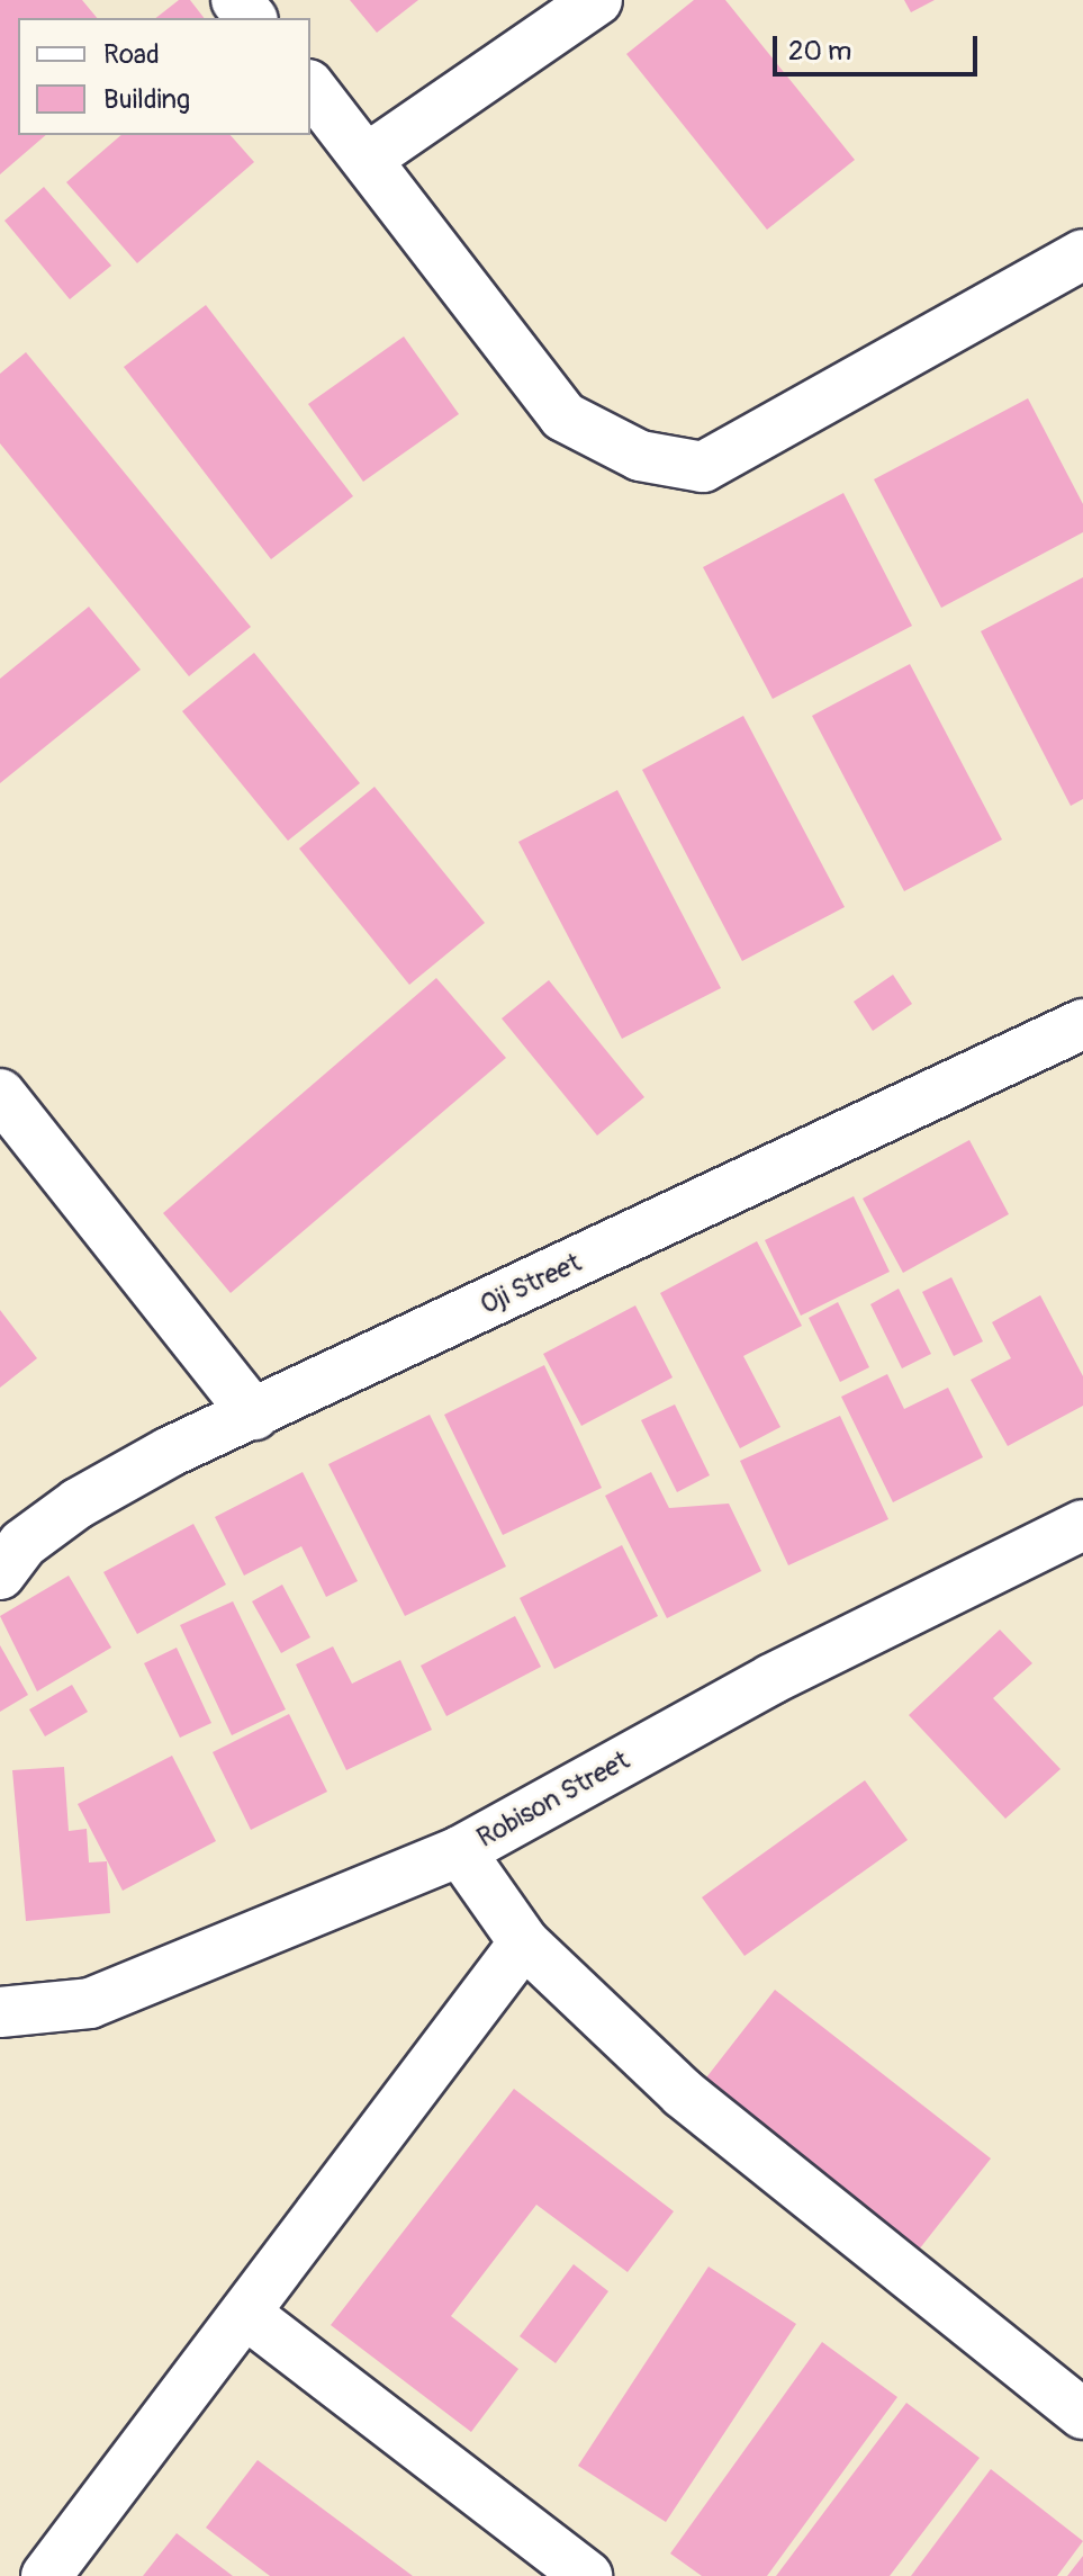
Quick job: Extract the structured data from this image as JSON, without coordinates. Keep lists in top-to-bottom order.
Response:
{
  "streets": {
    "street": ["Oji Street", "Robison Street"]
  },
  "legend": ["Road", "Building"],
  "scale_bar": "20 m"
}
